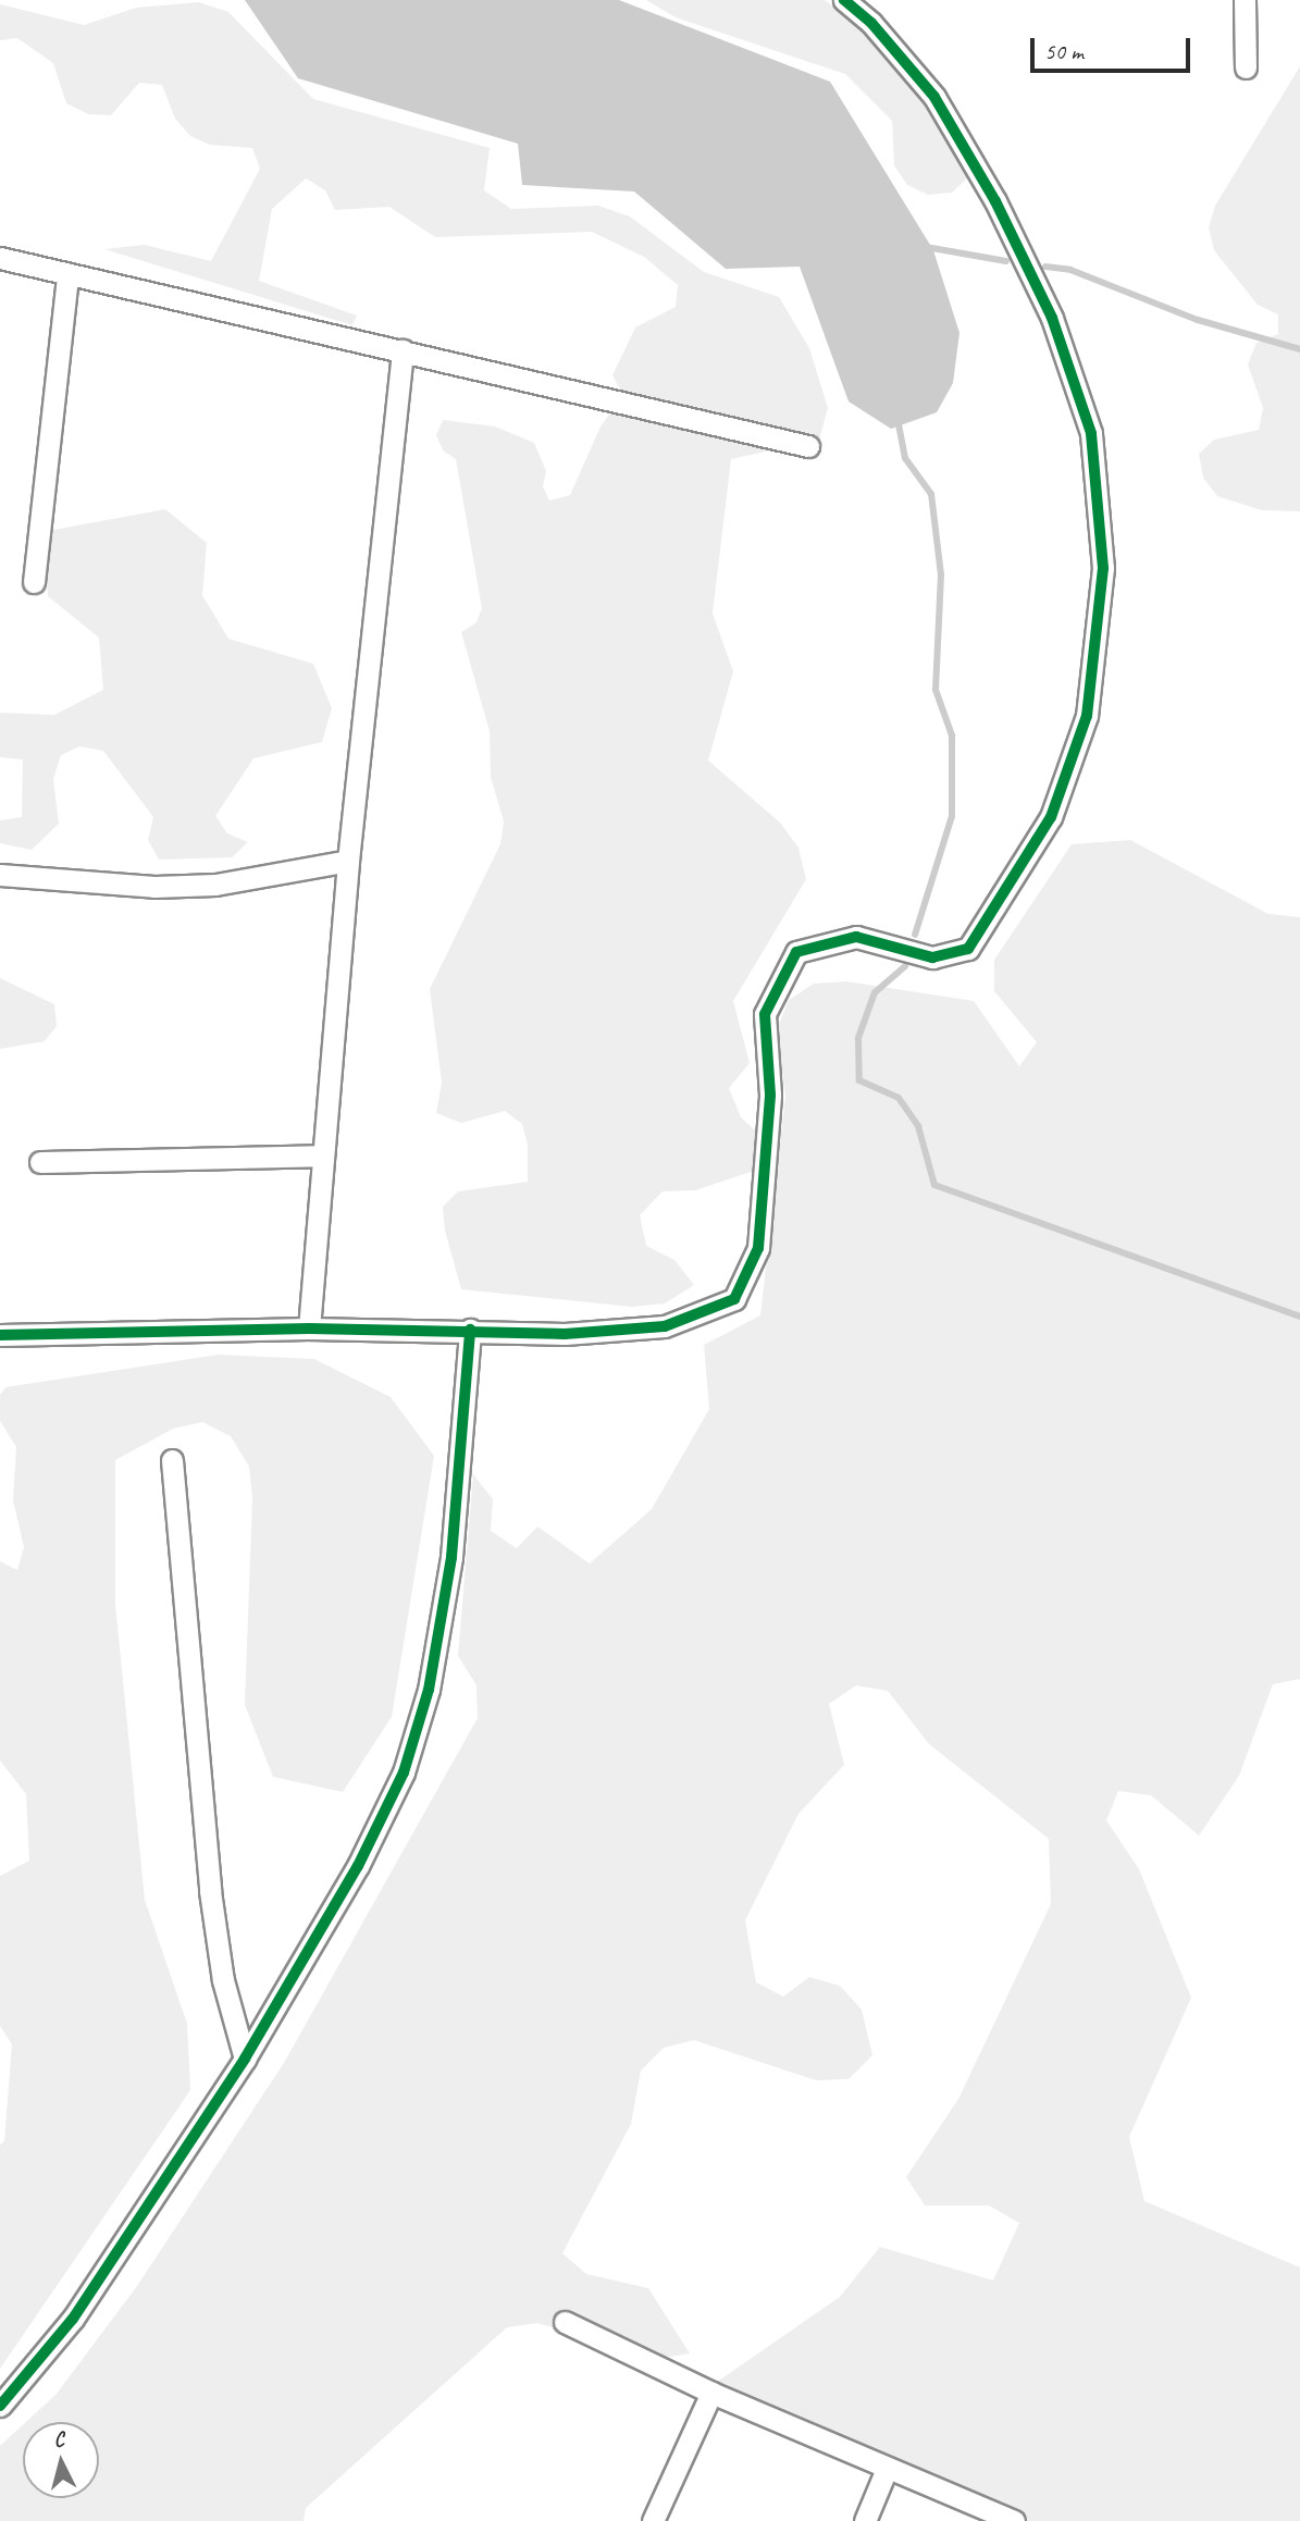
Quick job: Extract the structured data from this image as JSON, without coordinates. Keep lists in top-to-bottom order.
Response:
{
  "scale_bar": "50 m",
  "north": "top"
}
